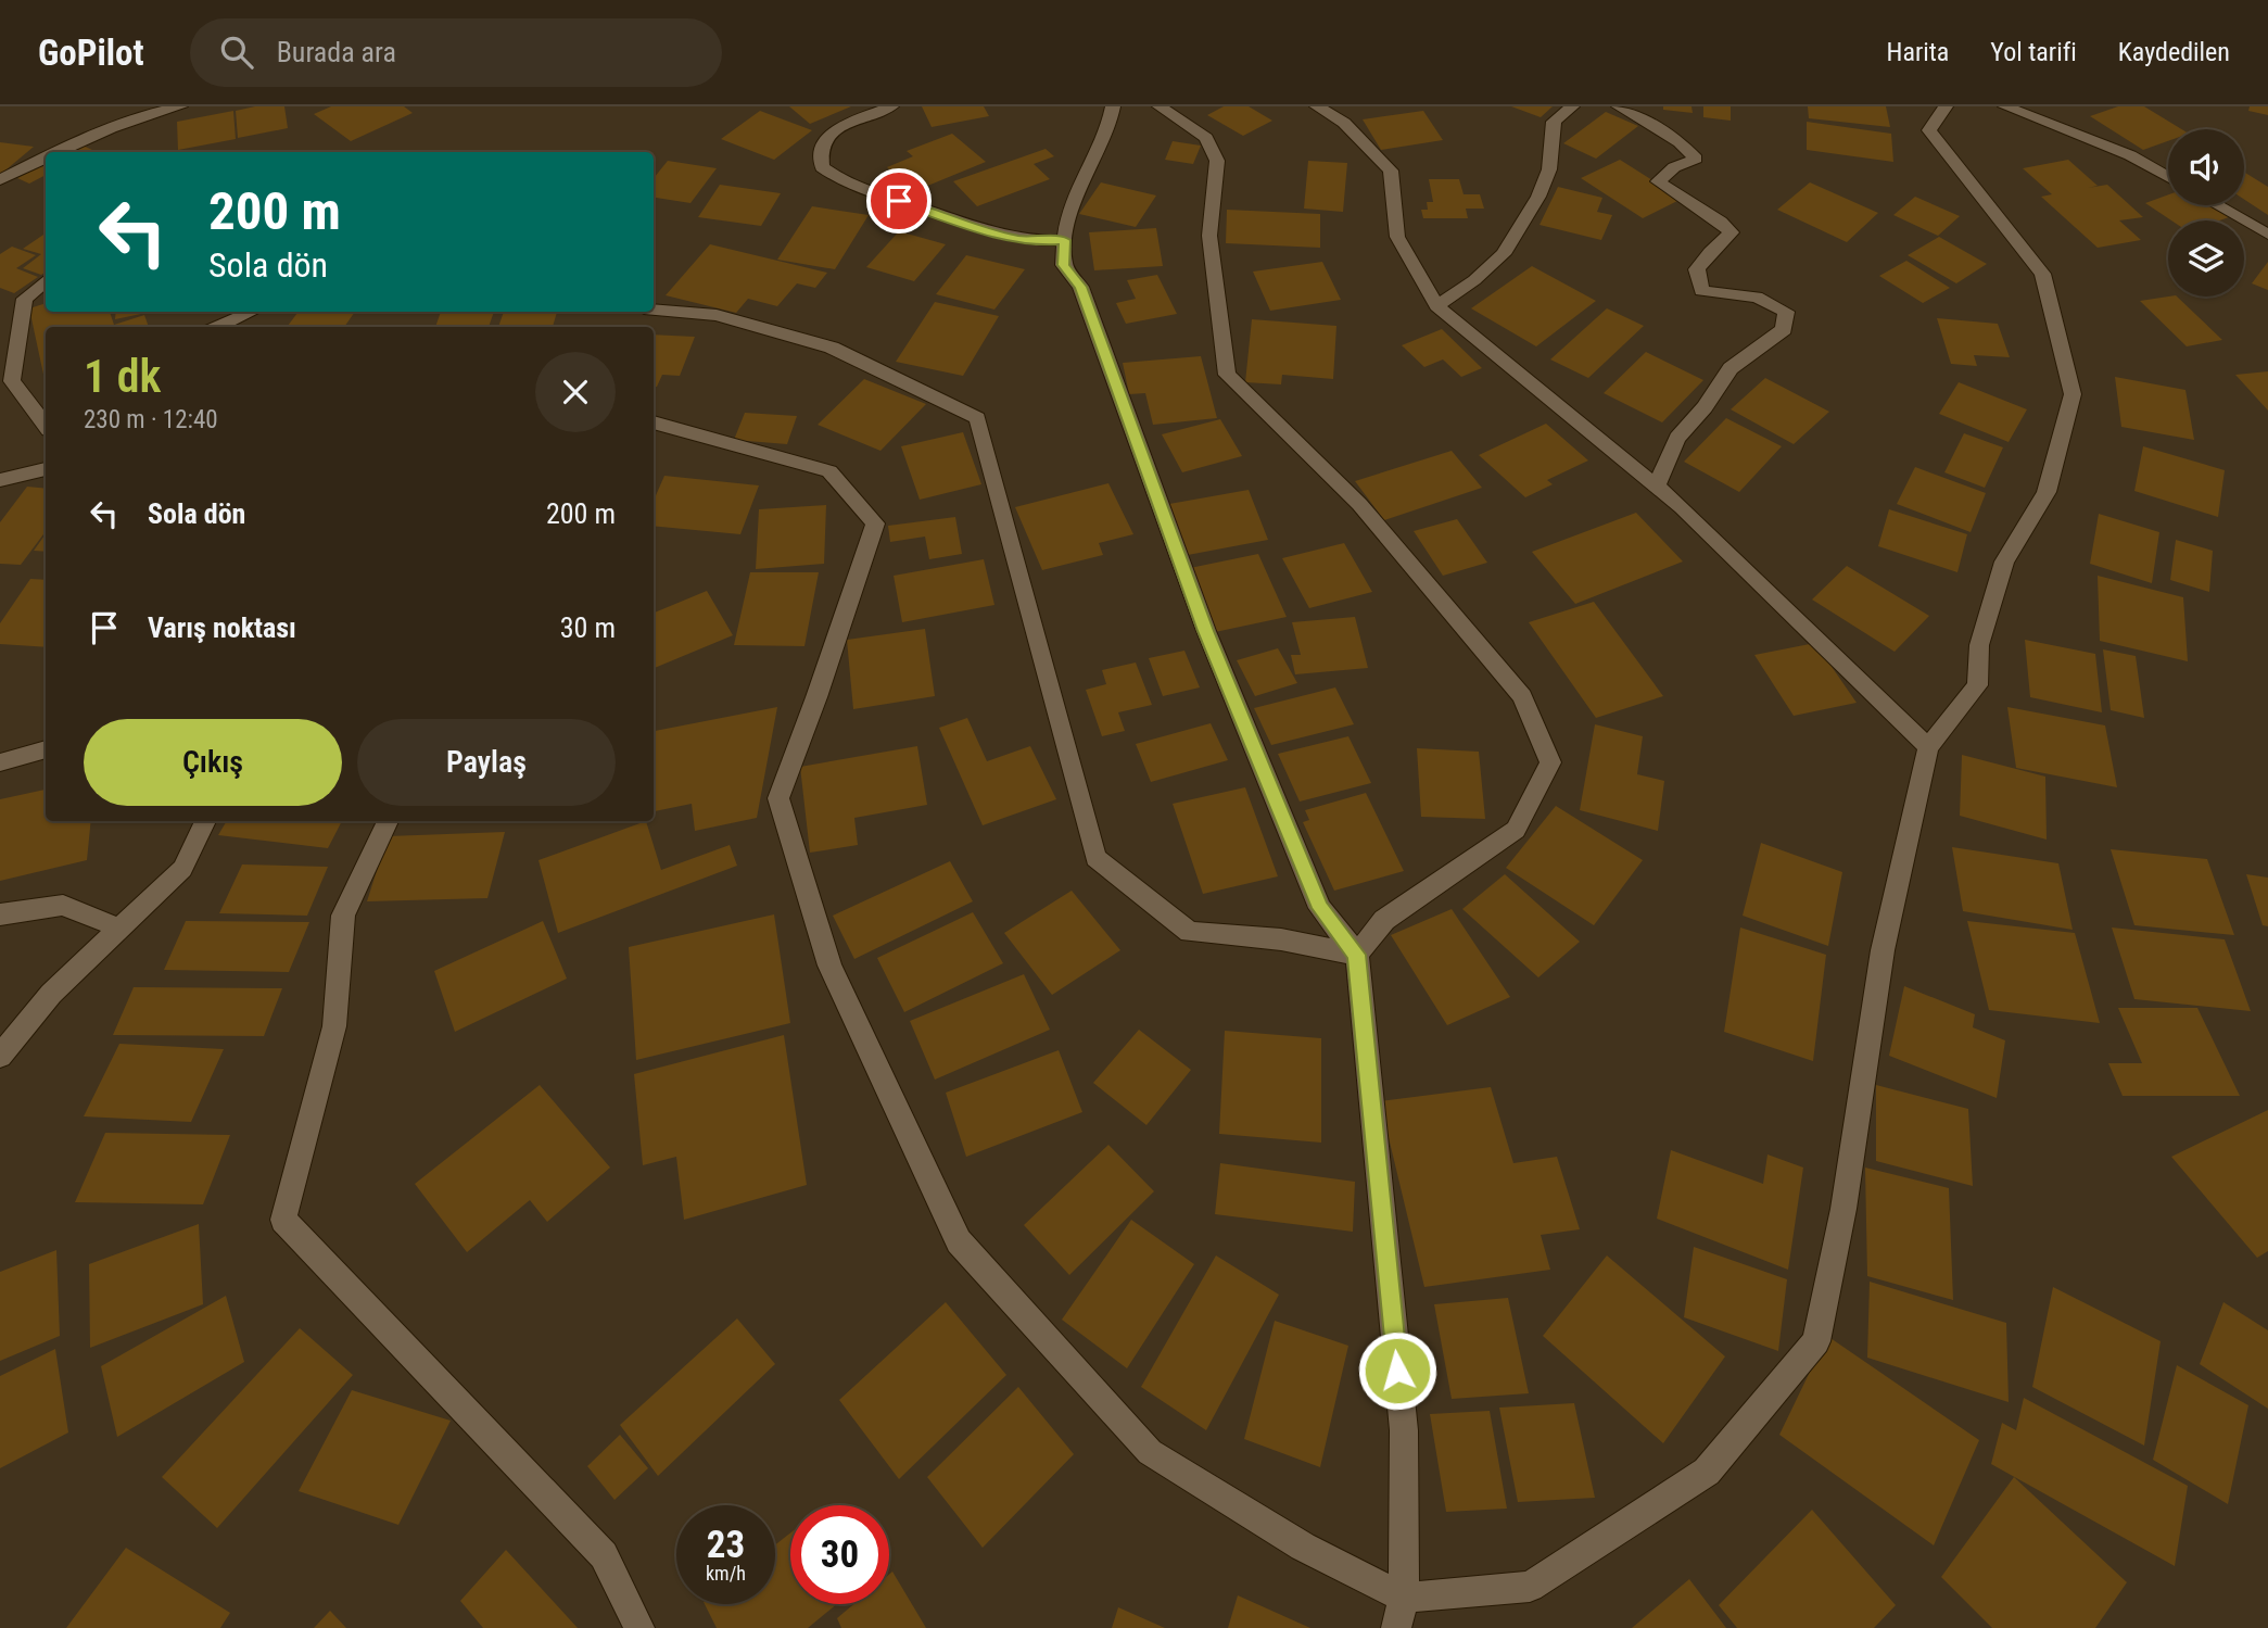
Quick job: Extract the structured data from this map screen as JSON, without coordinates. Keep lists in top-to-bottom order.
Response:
{
  "page": {
    "header": "GoPilot",
    "search": "Burada ara",
    "nav": ["Harita", "Yol tarifi", "Kaydedilen"],
    "turn": ["200 m", "Sola dön"],
    "heading": ["1 dk", "230 m · 12:40"],
    "list": [
      {
        "name": "Sola dön",
        "value": "200 m"
      },
      {
        "name": "Varış noktası",
        "value": "30 m"
      }
    ],
    "buttons": ["Çıkış", "Paylaş"],
    "speed": "23 km/h",
    "limit": "30"
  }
}
